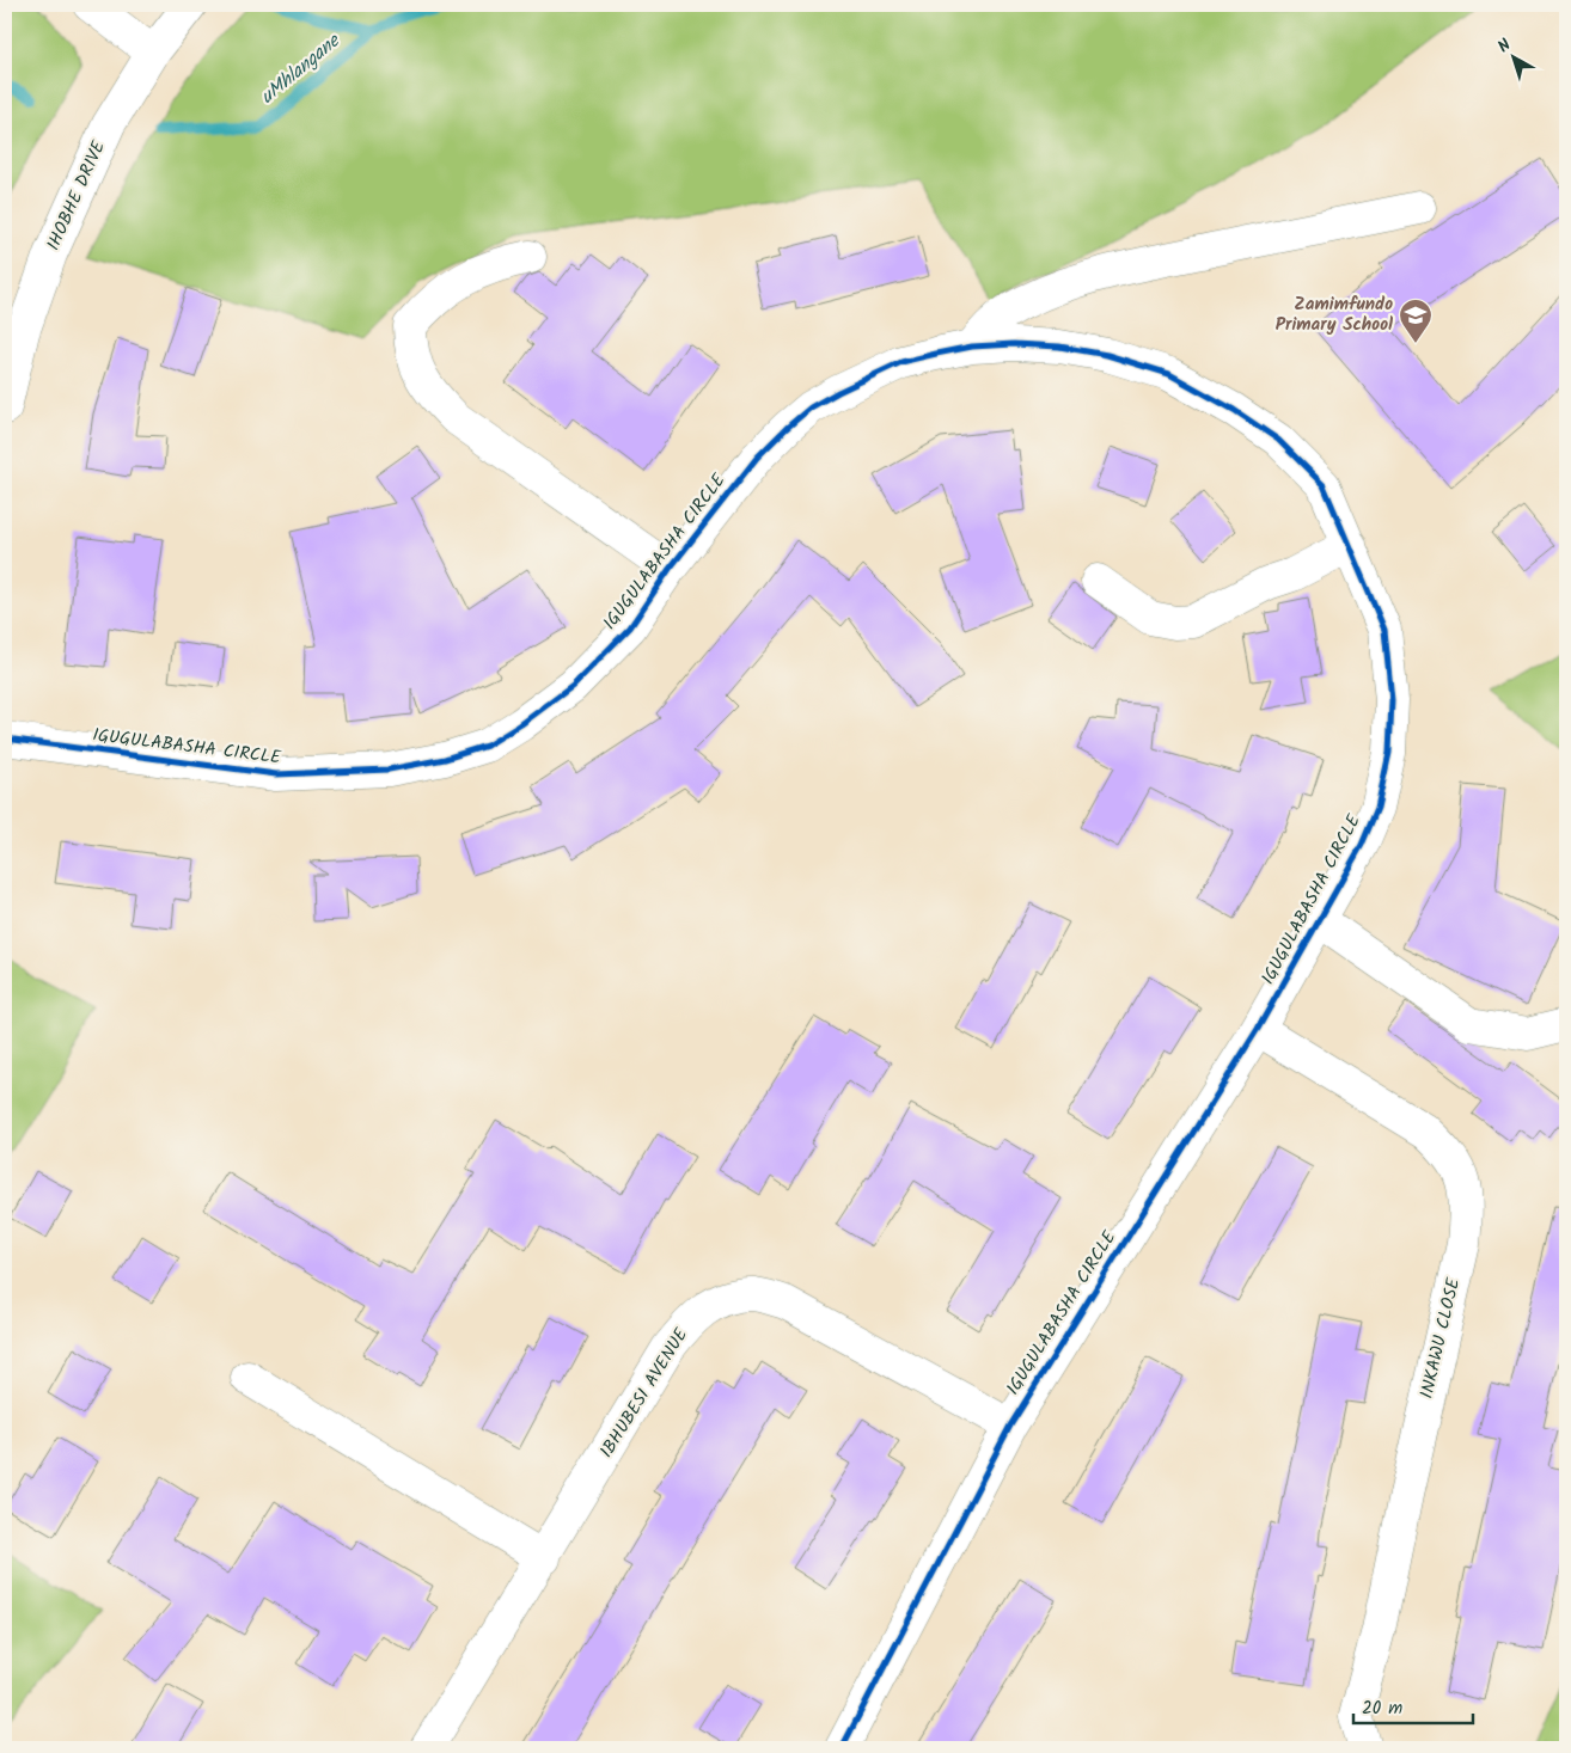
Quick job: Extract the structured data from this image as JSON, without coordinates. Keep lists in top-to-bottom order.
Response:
{
  "streets": {
    "street": [
      "IHOBHE DRIVE",
      "IGUGULABASHA CIRCLE",
      "INKAWU CLOSE",
      "IBHUBESI AVENUE"
    ]
  },
  "crossings": [
    ["IGUGULABASHA CIRCLE", "INKAWU CLOSE"],
    ["IGUGULABASHA CIRCLE", "IBHUBESI AVENUE"]
  ],
  "water": ["uMhlangane"],
  "places": {
    "school or university": ["Zamimfundo Primary School"]
  },
  "scale_bar": "20 m",
  "north": "top left"
}
